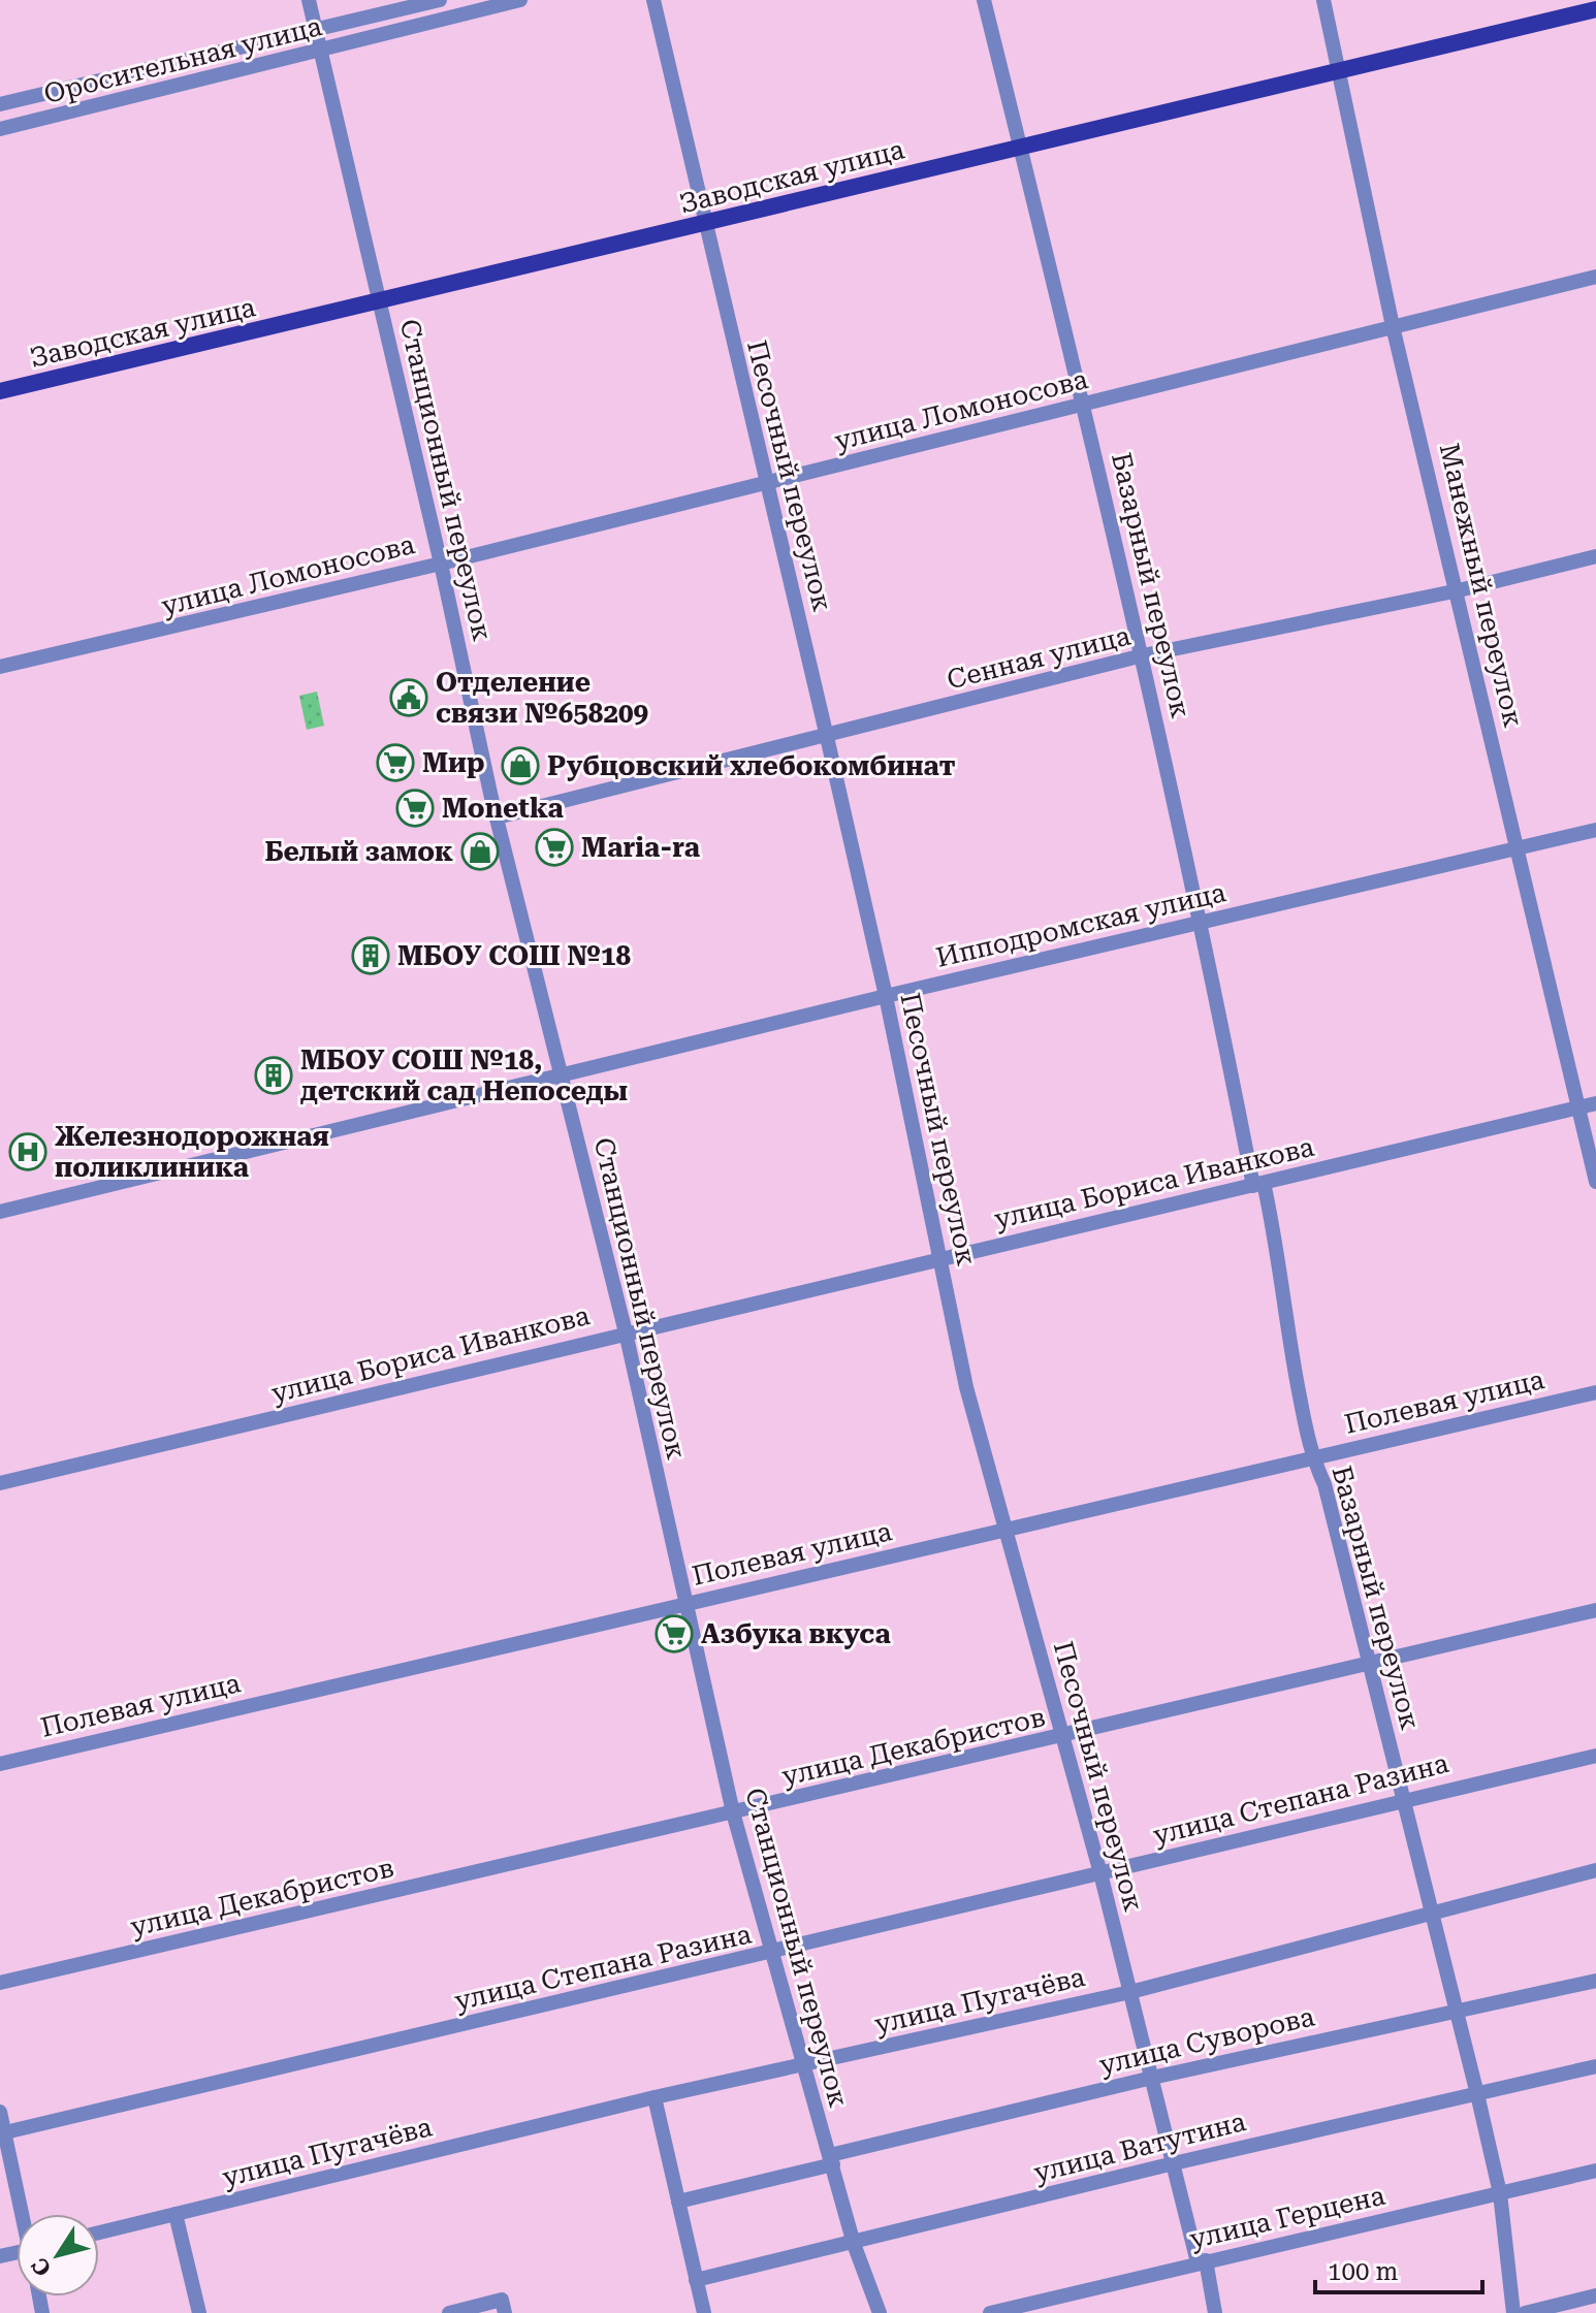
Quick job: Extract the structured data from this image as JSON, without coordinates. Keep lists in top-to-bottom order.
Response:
{
  "streets": {
    "main road": ["Заводская улица"],
    "street": [
      "Оросительная улица",
      "улица Ломоносова",
      "Песочный переулок",
      "Станционный переулок",
      "Базарный переулок",
      "Манежный переулок",
      "Сенная улица",
      "Ипподромская улица",
      "улица Бориса Иванкова",
      "Полевая улица",
      "улица Декабристов",
      "улица Степана Разина",
      "улица Пугачёва",
      "улица Суворова",
      "улица Ватутина",
      "улица Герцена"
    ]
  },
  "crossings": [
    ["Оросительная улица", "Станционный переулок"],
    ["Заводская улица", "Песочный переулок"],
    ["Заводская улица", "Станционный переулок"],
    ["Заводская улица", "Базарный переулок"],
    ["Заводская улица", "Манежный переулок"],
    ["улица Ломоносова", "Песочный переулок"],
    ["улица Ломоносова", "Станционный переулок"],
    ["улица Ломоносова", "Базарный переулок"],
    ["улица Ломоносова", "Манежный переулок"],
    ["Песочный переулок", "Сенная улица"],
    ["Песочный переулок", "Ипподромская улица"],
    ["Песочный переулок", "улица Бориса Иванкова"],
    ["Песочный переулок", "Полевая улица"],
    ["Песочный переулок", "улица Декабристов"],
    ["Песочный переулок", "улица Степана Разина"],
    ["Песочный переулок", "улица Пугачёва"],
    ["Песочный переулок", "улица Суворова"],
    ["Песочный переулок", "улица Ватутина"],
    ["Песочный переулок", "улица Герцена"],
    ["Станционный переулок", "Сенная улица"],
    ["Станционный переулок", "Ипподромская улица"],
    ["Станционный переулок", "улица Бориса Иванкова"],
    ["Станционный переулок", "Полевая улица"],
    ["Станционный переулок", "улица Декабристов"],
    ["Станционный переулок", "улица Степана Разина"],
    ["Станционный переулок", "улица Пугачёва"],
    ["Станционный переулок", "улица Суворова"],
    ["Станционный переулок", "улица Ватутина"],
    ["Базарный переулок", "Сенная улица"],
    ["Базарный переулок", "Ипподромская улица"],
    ["Базарный переулок", "улица Бориса Иванкова"],
    ["Базарный переулок", "Полевая улица"],
    ["Базарный переулок", "улица Декабристов"],
    ["Базарный переулок", "улица Степана Разина"],
    ["Базарный переулок", "улица Пугачёва"],
    ["Базарный переулок", "улица Суворова"],
    ["Базарный переулок", "улица Ватутина"],
    ["Базарный переулок", "улица Герцена"],
    ["Манежный переулок", "Сенная улица"],
    ["Манежный переулок", "Ипподромская улица"],
    ["Манежный переулок", "улица Бориса Иванкова"]
  ],
  "places": {
    "public building": ["Отделение связи №658209"],
    "supermarket": [
      "Мир",
      "Monetka",
      "Maria-ra",
      "Азбука вкуса"
    ],
    "shop": ["Рубцовский хлебокомбинат", "Белый замок"],
    "building": ["МБОУ СОШ №18", "МБОУ СОШ №18, детский сад Непоседы"],
    "hospital": ["Железнодорожная поликлиника"]
  },
  "scale_bar": "100 m",
  "north": "bottom left"
}
